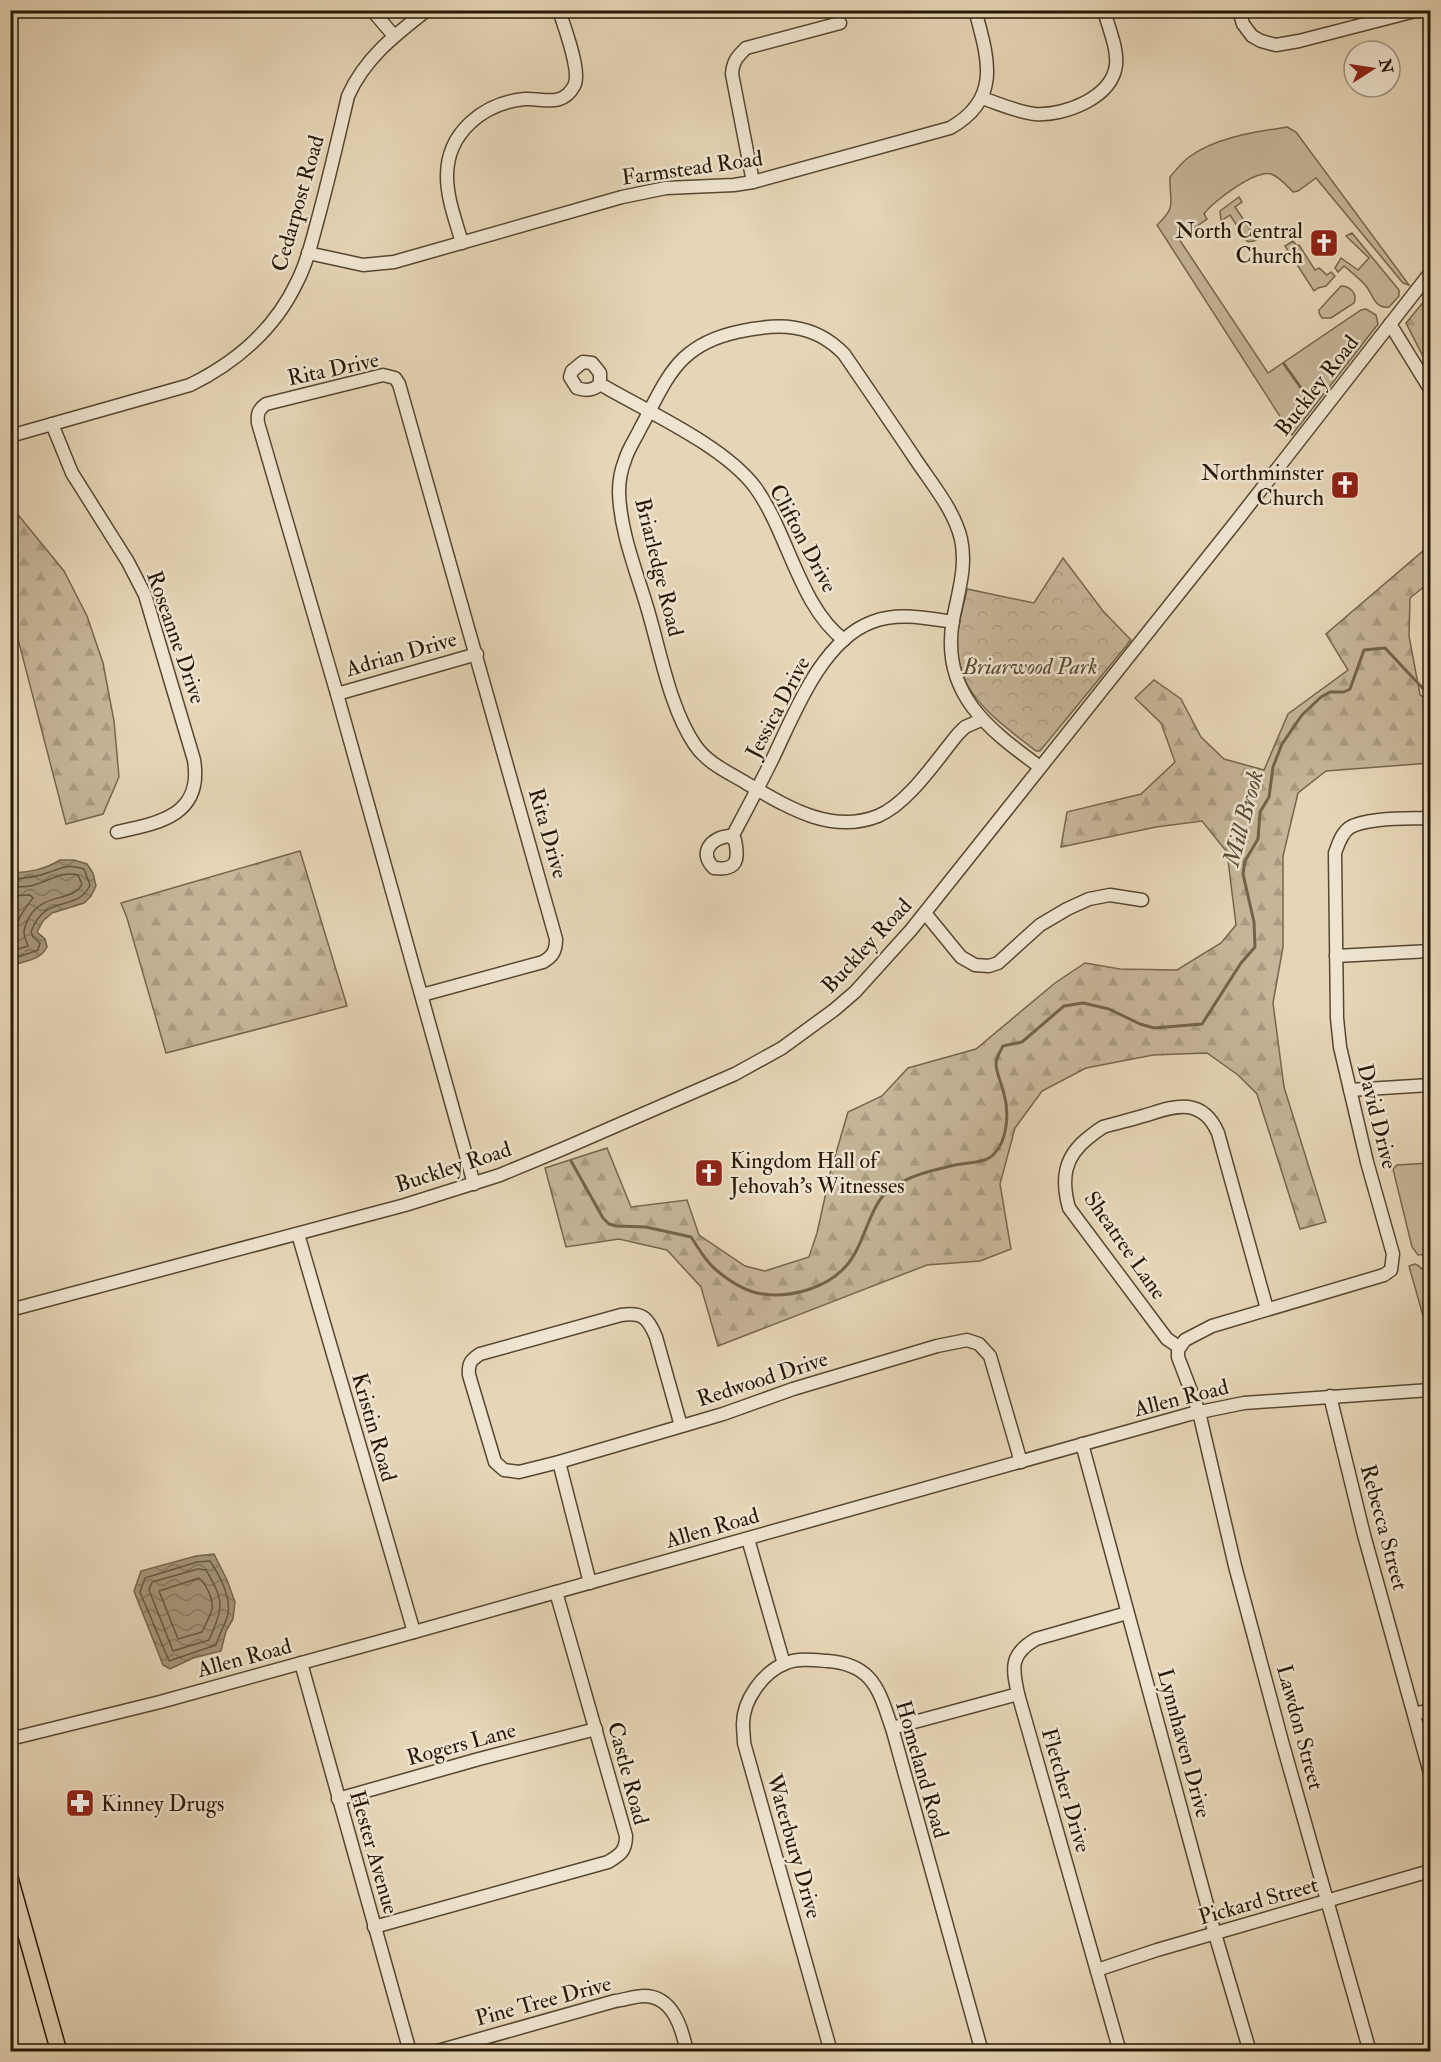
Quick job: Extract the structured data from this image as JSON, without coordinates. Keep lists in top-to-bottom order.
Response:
{
  "streets": {
    "street": [
      "Farmstead Road",
      "Cedarpost Road",
      "Rita Drive",
      "Buckley Road",
      "Clifton Drive",
      "Briarledge Road",
      "Roseanne Drive",
      "Adrian Drive",
      "Jessica Drive",
      "David Drive",
      "Sheatree Lane",
      "Redwood Drive",
      "Allen Road",
      "Kristin Road",
      "Rebecca Street",
      "Lawdon Street",
      "Rogers Lane",
      "Lynnhaven Drive",
      "Homeland Road",
      "Castle Road",
      "Fletcher Drive",
      "Waterbury Drive",
      "Hester Avenue",
      "Pickard Street",
      "Pine Tree Drive"
    ]
  },
  "crossings": [
    ["Farmstead Road", "Cedarpost Road"],
    ["Cedarpost Road", "Roseanne Drive"],
    ["Rita Drive", "Buckley Road"],
    ["Rita Drive", "Adrian Drive"],
    ["Buckley Road", "Briarledge Road"],
    ["Buckley Road", "Kristin Road"],
    ["Clifton Drive", "Briarledge Road"],
    ["Clifton Drive", "Jessica Drive"],
    ["Briarledge Road", "Jessica Drive"],
    ["David Drive", "Sheatree Lane"],
    ["Redwood Drive", "Allen Road"],
    ["Allen Road", "Kristin Road"],
    ["Allen Road", "Rebecca Street"],
    ["Allen Road", "Lawdon Street"],
    ["Allen Road", "Lynnhaven Drive"],
    ["Allen Road", "Castle Road"],
    ["Allen Road", "Hester Avenue"],
    ["Lawdon Street", "Pickard Street"],
    ["Rogers Lane", "Castle Road"],
    ["Rogers Lane", "Hester Avenue"],
    ["Lynnhaven Drive", "Fletcher Drive"],
    ["Lynnhaven Drive", "Pickard Street"],
    ["Homeland Road", "Waterbury Drive"],
    ["Castle Road", "Hester Avenue"],
    ["Fletcher Drive", "Pickard Street"]
  ],
  "water": ["Mill Brook"],
  "parks": ["Briarwood Park"],
  "places": {
    "church": ["North Central Church", "Northminster Church", "Kingdom Hall of Jehovah’s Witnesses"],
    "pharmacy": ["Kinney Drugs"]
  },
  "north": "right"
}
